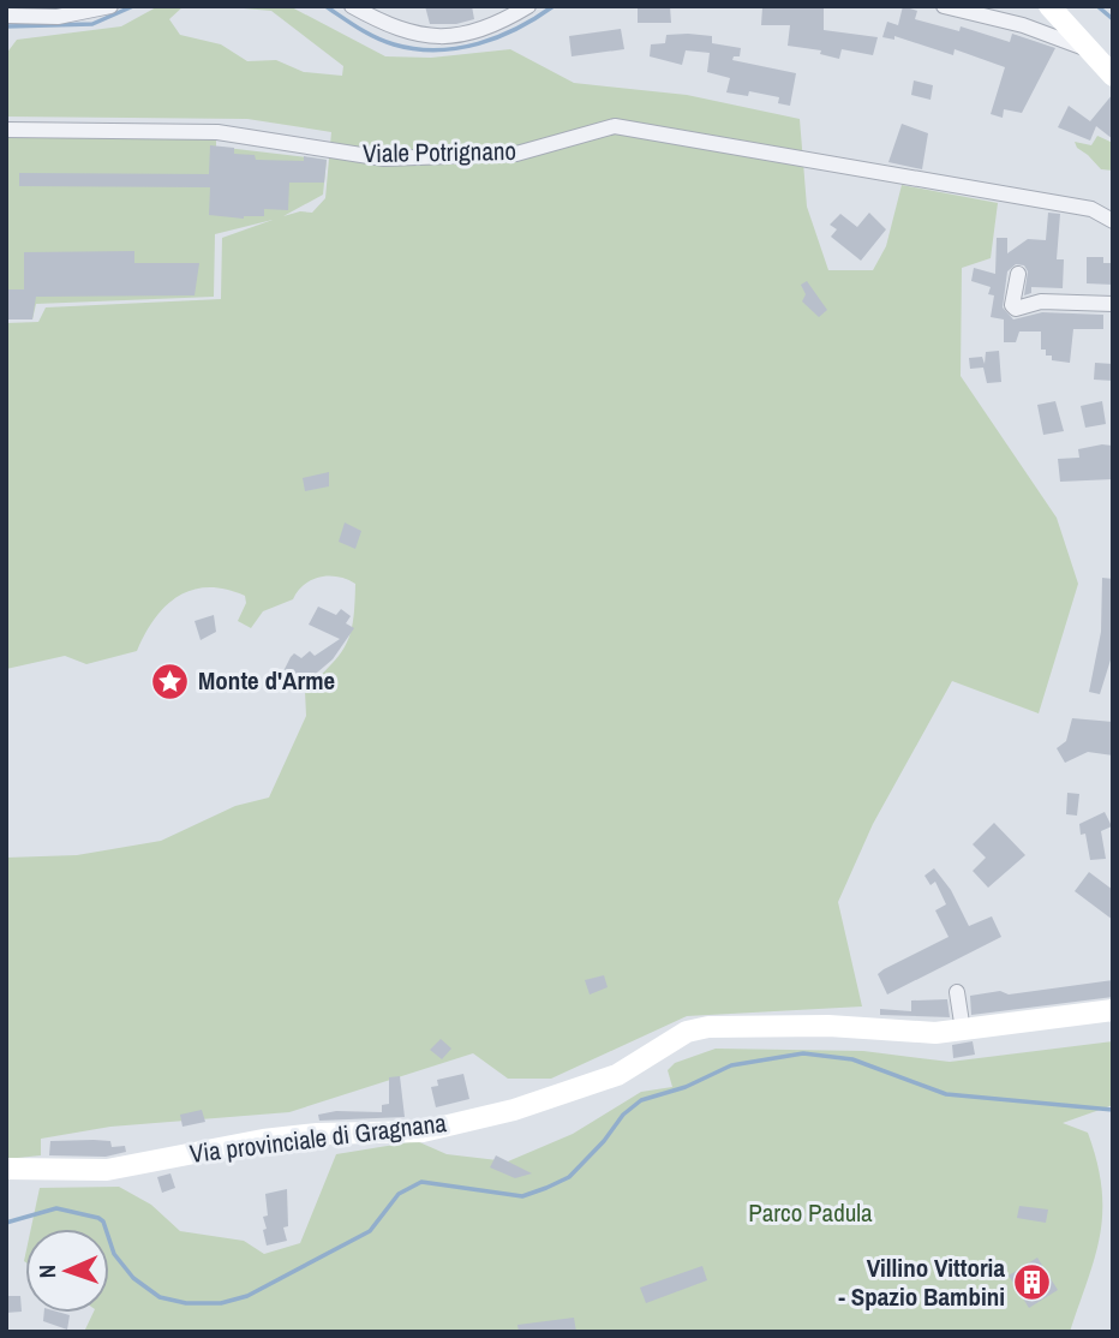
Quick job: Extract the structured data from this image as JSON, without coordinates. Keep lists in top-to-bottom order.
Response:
{
  "streets": {
    "main road": ["Via provinciale di Gragnana"],
    "street": ["Viale Potrignano"]
  },
  "parks": ["Parco Padula"],
  "places": {
    "place": ["Monte d'Arme"],
    "building": ["Villino Vittoria - Spazio Bambini"]
  },
  "north": "left"
}
